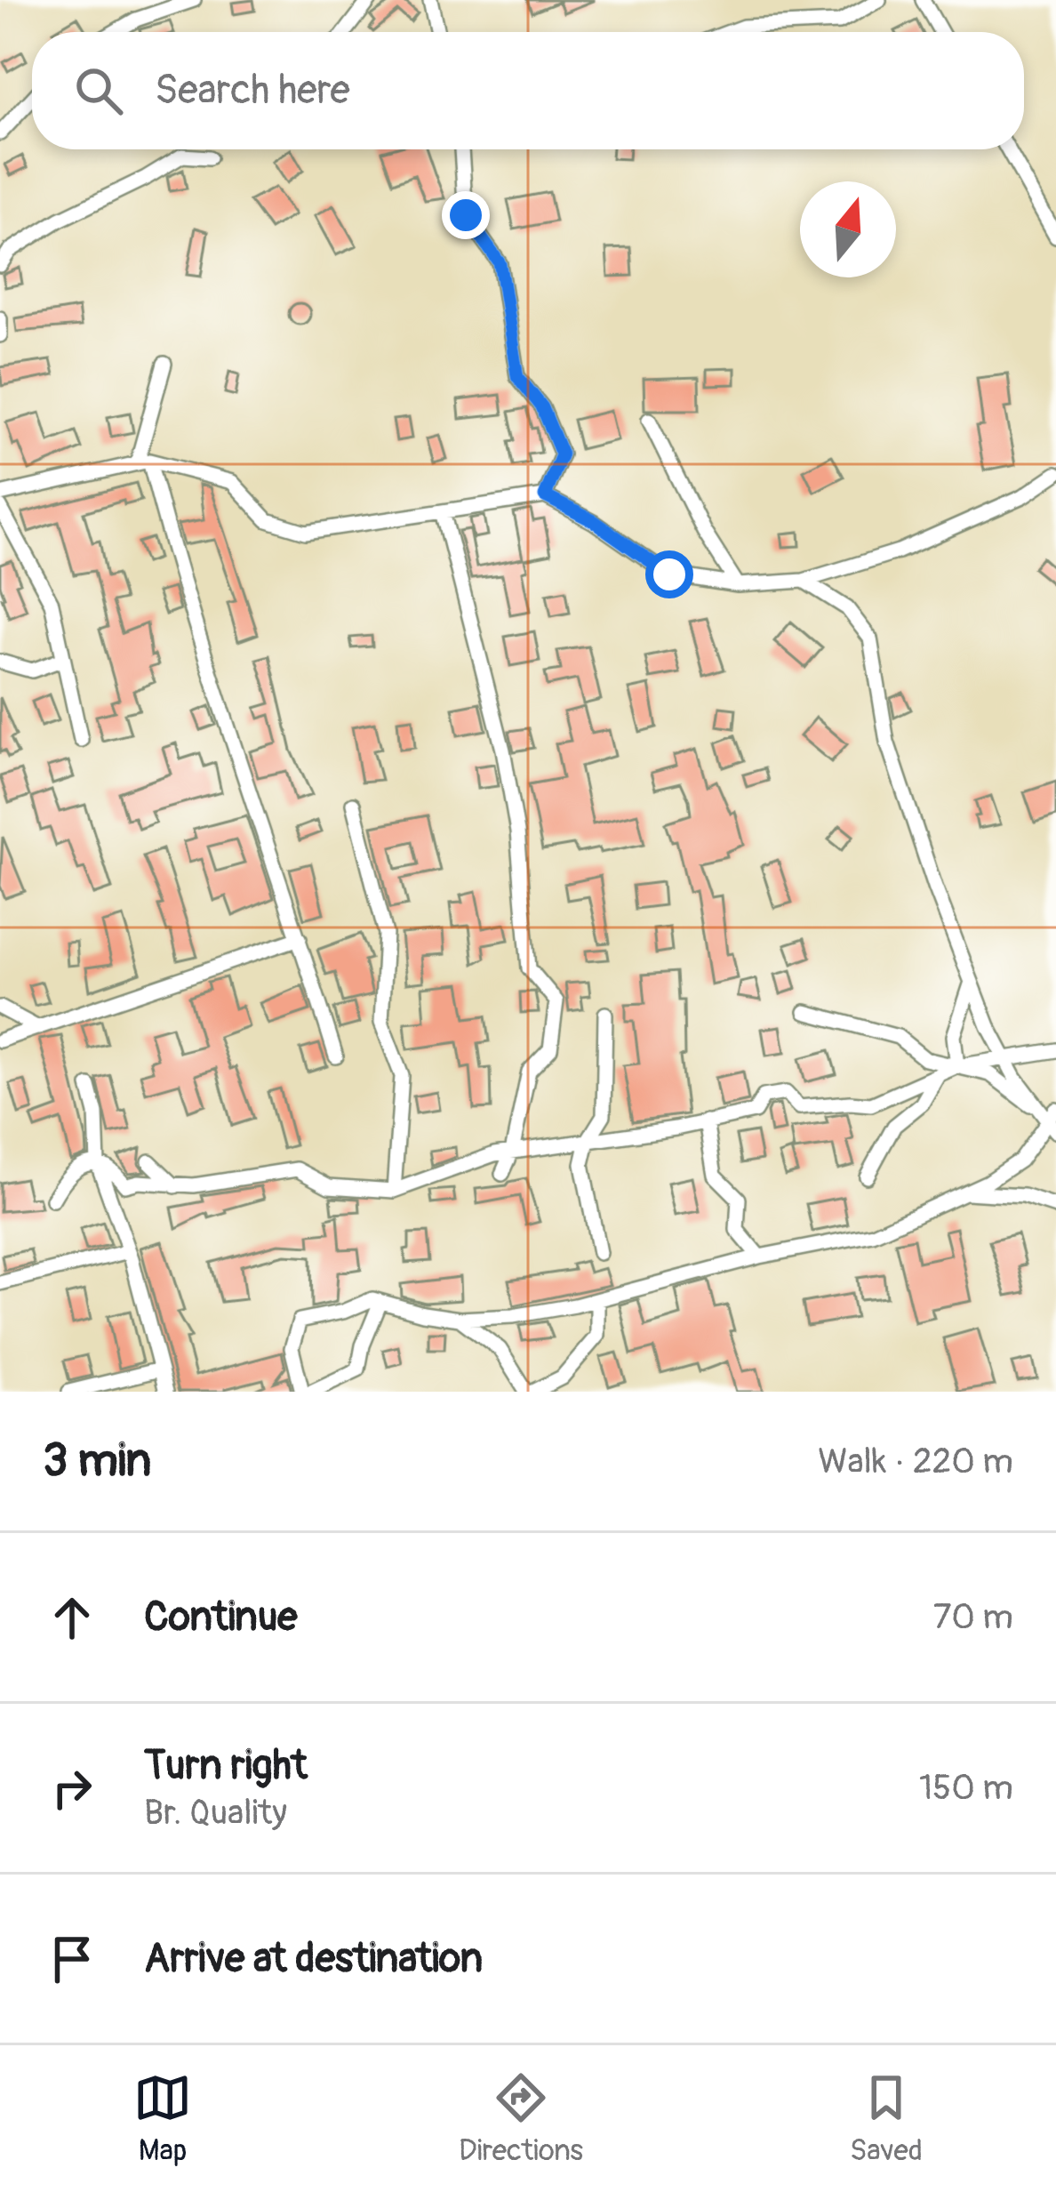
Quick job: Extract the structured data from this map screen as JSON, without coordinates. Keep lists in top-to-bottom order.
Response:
{
  "north": "top",
  "page": {
    "search": "Search here",
    "heading": ["3 min", "Walk · 220 m"],
    "list": [
      ["Continue", "70 m"],
      ["Turn right", "Br. Quality", "150 m"],
      "Arrive at destination"
    ],
    "nav": ["Map", "Directions", "Saved"]
  }
}
